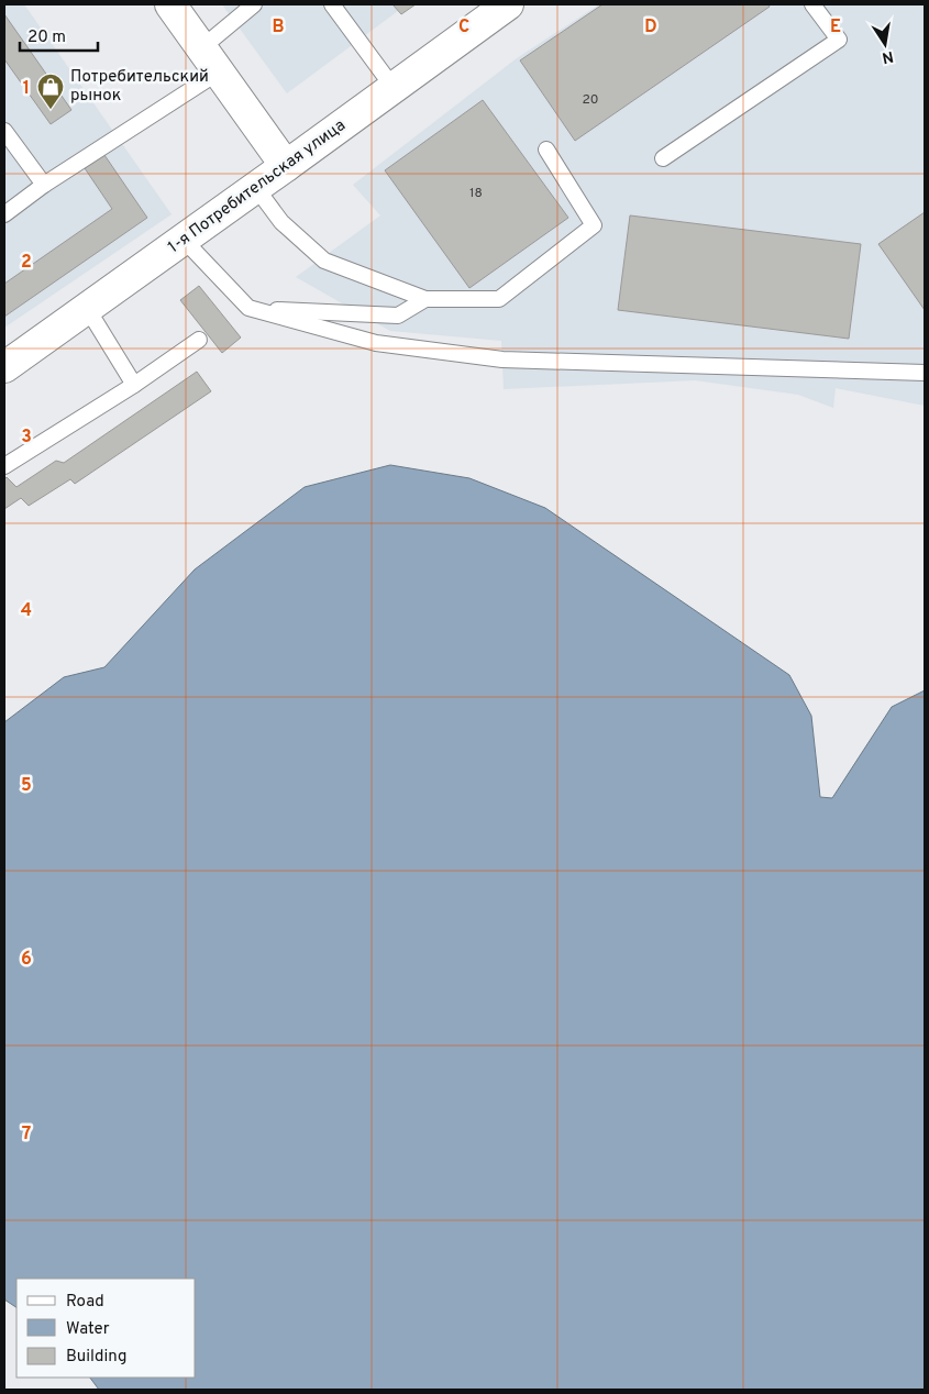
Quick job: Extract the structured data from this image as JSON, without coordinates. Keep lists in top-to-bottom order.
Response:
{
  "streets": {
    "street": ["1-я Потребительская улица"]
  },
  "places": {
    "shop": ["Потребительский рынок"]
  },
  "house_numbers": ["20", "18"],
  "legend": ["Road", "Water", "Building"],
  "scale_bar": "20 m",
  "north": "bottom",
  "grid": {
    "columns": [
      "B",
      "C",
      "D",
      "E"
    ],
    "rows": [
      "1",
      "2",
      "3",
      "4",
      "5",
      "6",
      "7"
    ]
  }
}
